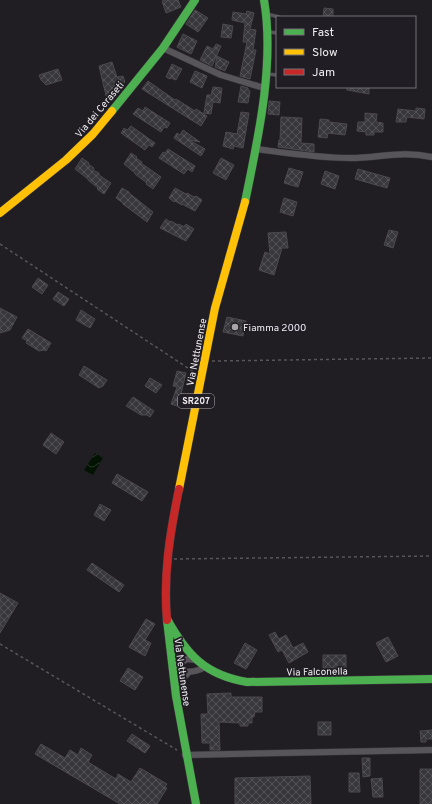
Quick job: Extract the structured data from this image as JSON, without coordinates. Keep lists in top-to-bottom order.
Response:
{
  "streets": {
    "main road": [
      "Via dei Ceraseti",
      "Via Nettunense",
      "SR207",
      "Via Falconella"
    ]
  },
  "crossings": [
    ["Via Nettunense", "Via Falconella"]
  ],
  "places": ["Fiamma 2000"],
  "legend": ["Fast", "Slow", "Jam"]
}
